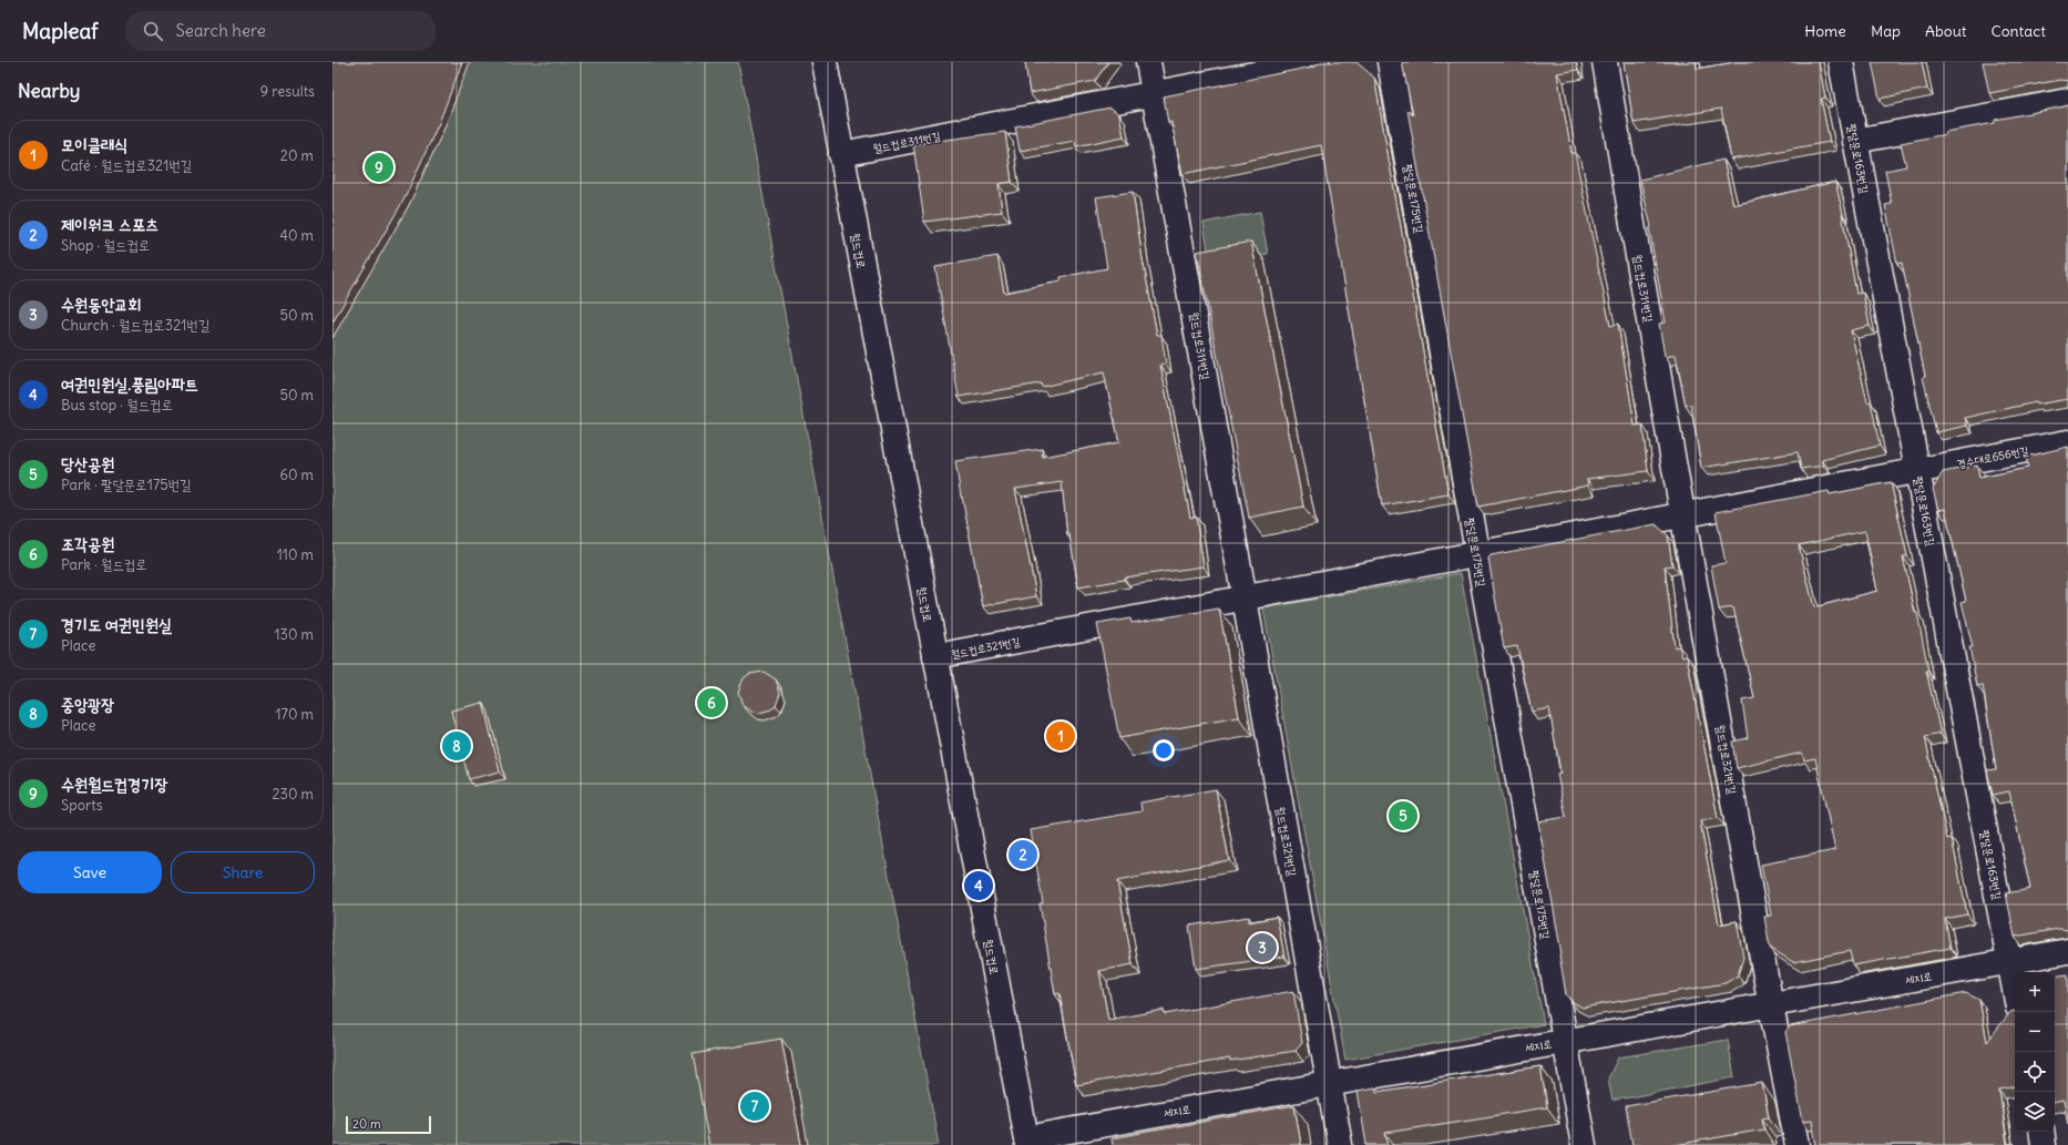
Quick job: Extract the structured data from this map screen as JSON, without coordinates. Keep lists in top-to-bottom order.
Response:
{
  "streets": {
    "street": [
      "월드컵로311번길",
      "팔달문로163번길",
      "팔달문로175번길",
      "월드컵로",
      "경수대로656번길",
      "월드컵로321번길",
      "세지로"
    ]
  },
  "crossings": [
    ["월드컵로311번길", "월드컵로"],
    ["월드컵로311번길", "월드컵로321번길"],
    ["팔달문로163번길", "경수대로656번길"],
    ["팔달문로163번길", "월드컵로321번길"],
    ["팔달문로163번길", "세지로"],
    ["팔달문로175번길", "월드컵로321번길"],
    ["팔달문로175번길", "세지로"],
    ["월드컵로", "월드컵로321번길"],
    ["월드컵로", "세지로"],
    ["경수대로656번길", "월드컵로321번길"],
    ["월드컵로321번길", "세지로"]
  ],
  "scale_bar": "20 m",
  "page": {
    "header": "Mapleaf",
    "search": "Search here",
    "nav": [
      "Home",
      "Map",
      "About",
      "Contact"
    ],
    "heading": ["Nearby", "9 results"],
    "list": [
      {
        "mark": "1",
        "name": "모이클래식",
        "note": "Café · 월드컵로321번길",
        "value": "20 m"
      },
      {
        "mark": "2",
        "name": "제이워크 스포츠",
        "note": "Shop · 월드컵로",
        "value": "40 m"
      },
      {
        "mark": "3",
        "name": "수원동안교회",
        "note": "Church · 월드컵로321번길",
        "value": "50 m"
      },
      {
        "mark": "4",
        "name": "여권민원실.풍림아파트",
        "note": "Bus stop · 월드컵로",
        "value": "50 m"
      },
      {
        "mark": "5",
        "name": "당산공원",
        "note": "Park · 팔달문로175번길",
        "value": "60 m"
      },
      {
        "mark": "6",
        "name": "조각공원",
        "note": "Park · 월드컵로",
        "value": "110 m"
      },
      {
        "mark": "7",
        "name": "경기도 여권민원실",
        "note": "Place",
        "value": "130 m"
      },
      {
        "mark": "8",
        "name": "중앙광장",
        "note": "Place",
        "value": "170 m"
      },
      {
        "mark": "9",
        "name": "수원월드컵경기장",
        "note": "Sports",
        "value": "230 m"
      }
    ],
    "pins": [
      "9",
      "6",
      "1",
      "8",
      "5",
      "2",
      "4",
      "3",
      "7"
    ],
    "buttons": ["Save", "Share"],
    "map_buttons": ["+", "−"],
    "scale": "20 m"
  }
}
